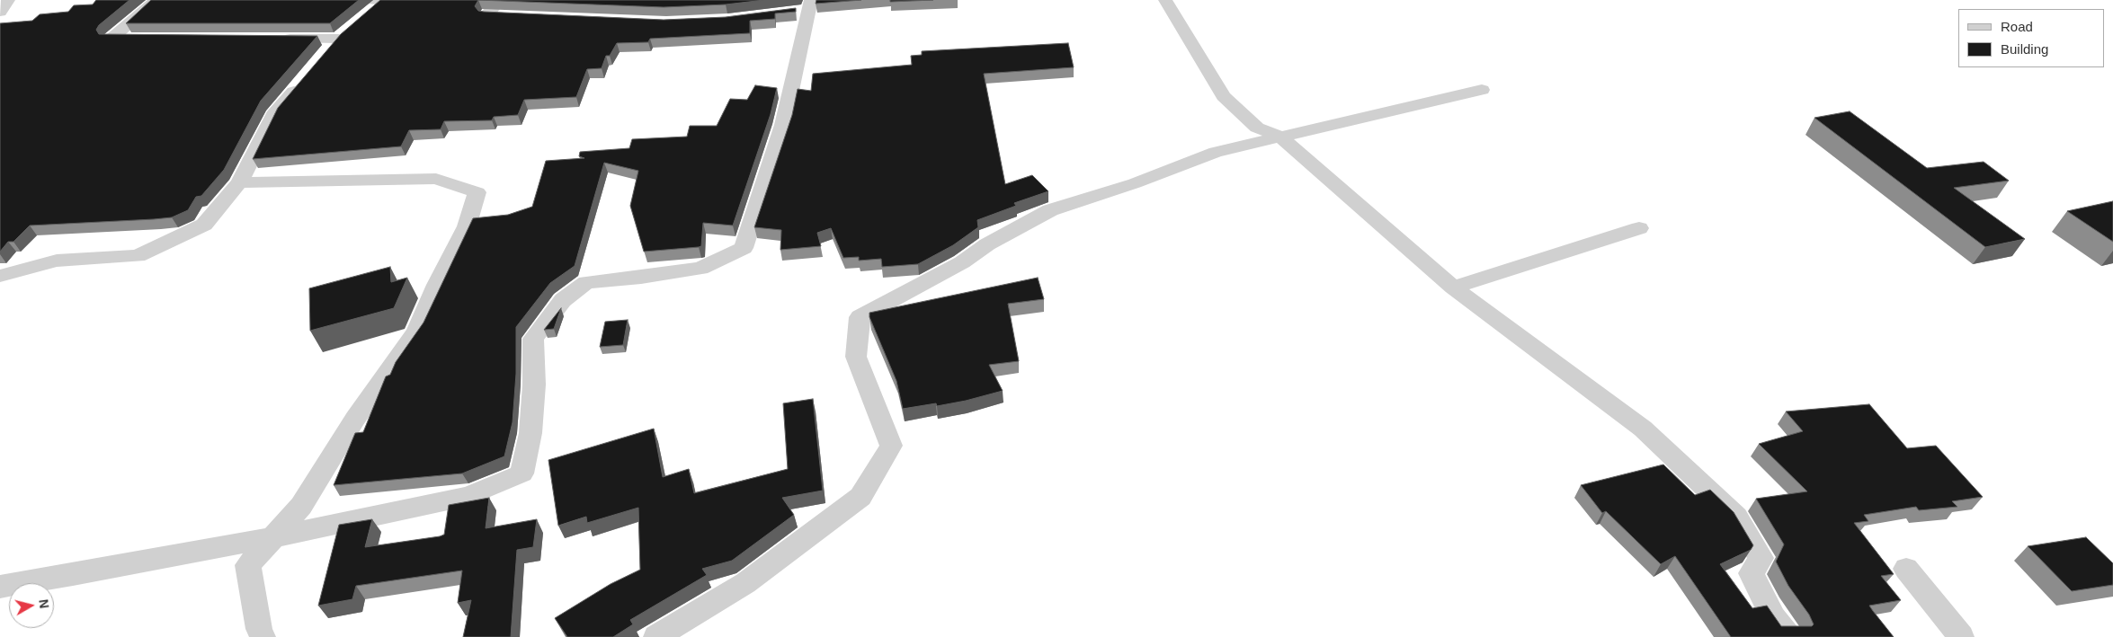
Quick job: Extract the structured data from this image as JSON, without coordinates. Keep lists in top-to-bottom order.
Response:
{
  "legend": ["Road", "Building"],
  "north": "right"
}
